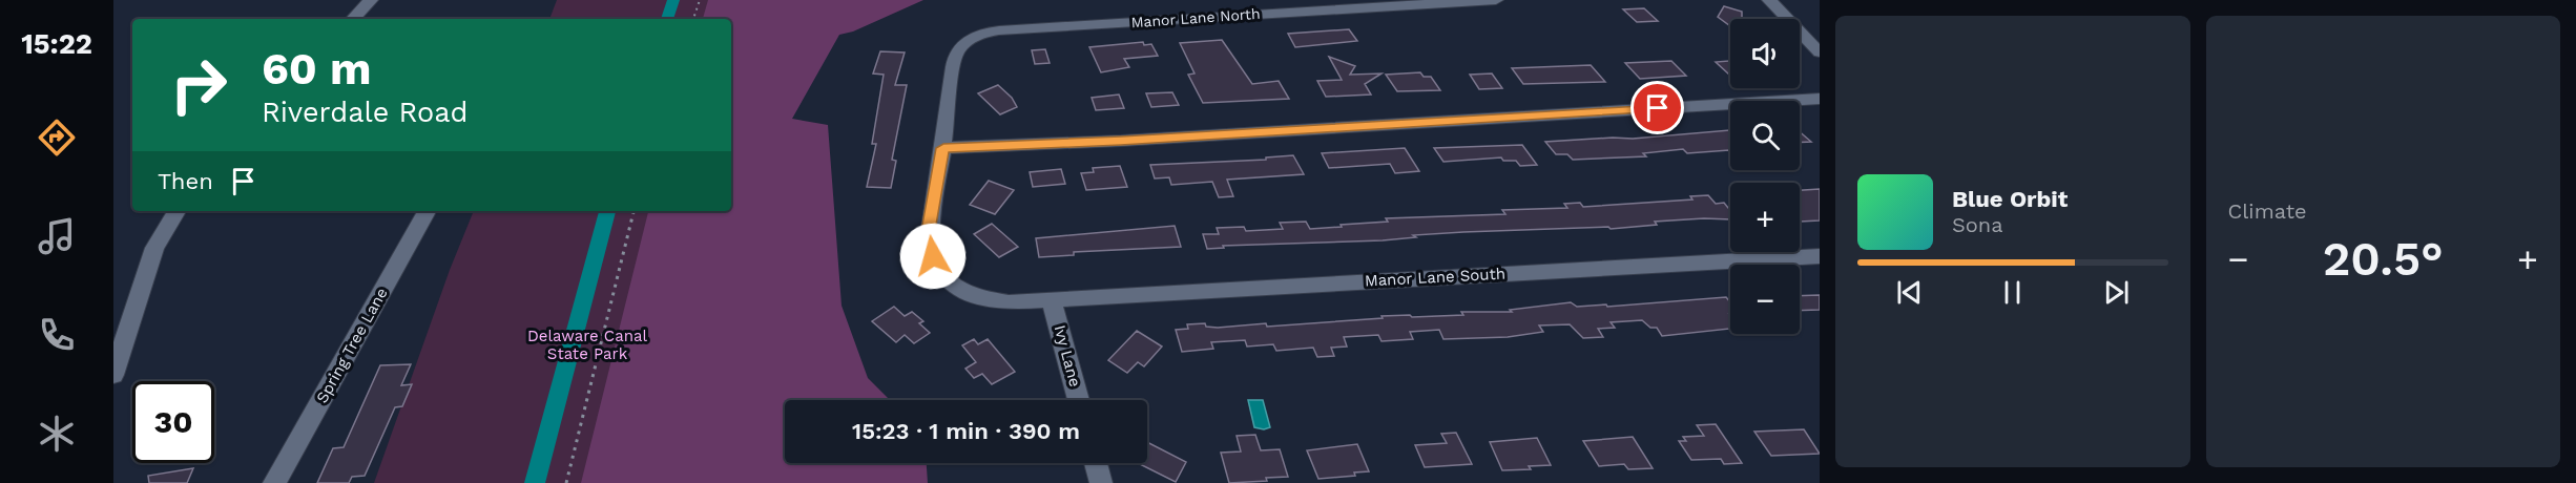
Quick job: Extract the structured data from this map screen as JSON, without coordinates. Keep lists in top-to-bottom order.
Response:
{
  "streets": {
    "street": [
      "Manor Lane North",
      "Manor Lane South",
      "Spring Tree Lane",
      "Ivy Lane"
    ]
  },
  "crossings": [
    ["Manor Lane North", "Manor Lane South"],
    ["Manor Lane South", "Ivy Lane"]
  ],
  "parks": ["Delaware Canal State Park"],
  "page": {
    "tabs": "15:22",
    "tile": "Climate",
    "map_buttons": ["+", "−"],
    "turn": ["60 m", "Riverdale Road"],
    "then": "Then",
    "song": ["Blue Orbit", "Sona"],
    "heat": ["−", "20.5°", "+"],
    "limit": "30",
    "trip": "15:23 · 1 min · 390 m"
  }
}
